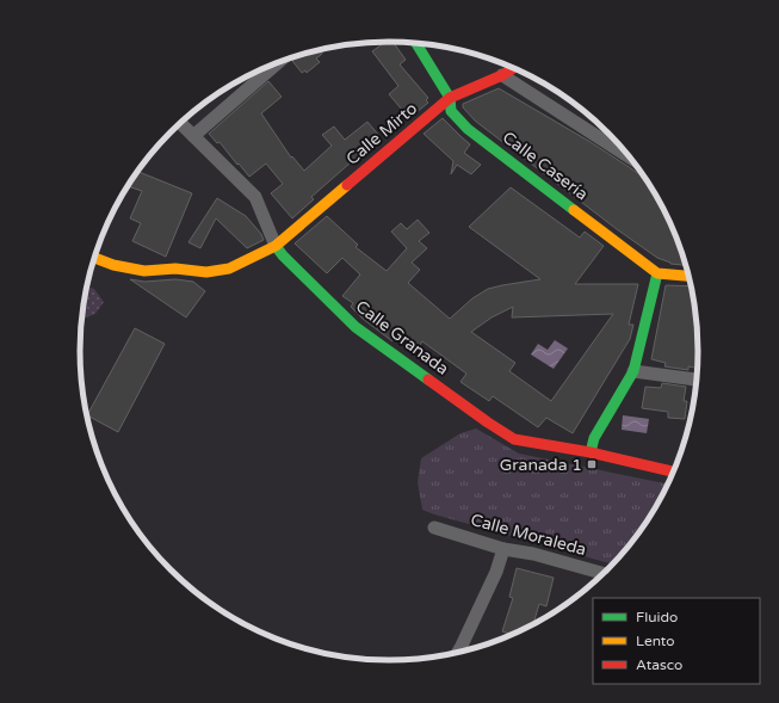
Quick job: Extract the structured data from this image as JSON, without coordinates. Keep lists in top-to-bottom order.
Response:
{
  "streets": {
    "street": [
      "Calle Mirto",
      "Calle Casería",
      "Calle Granada",
      "Calle Moraleda"
    ]
  },
  "crossings": [
    ["Calle Mirto", "Calle Casería"],
    ["Calle Mirto", "Calle Granada"]
  ],
  "places": {
    "transit": ["Granada 1"]
  },
  "legend": ["Fluido", "Lento", "Atasco"]
}
